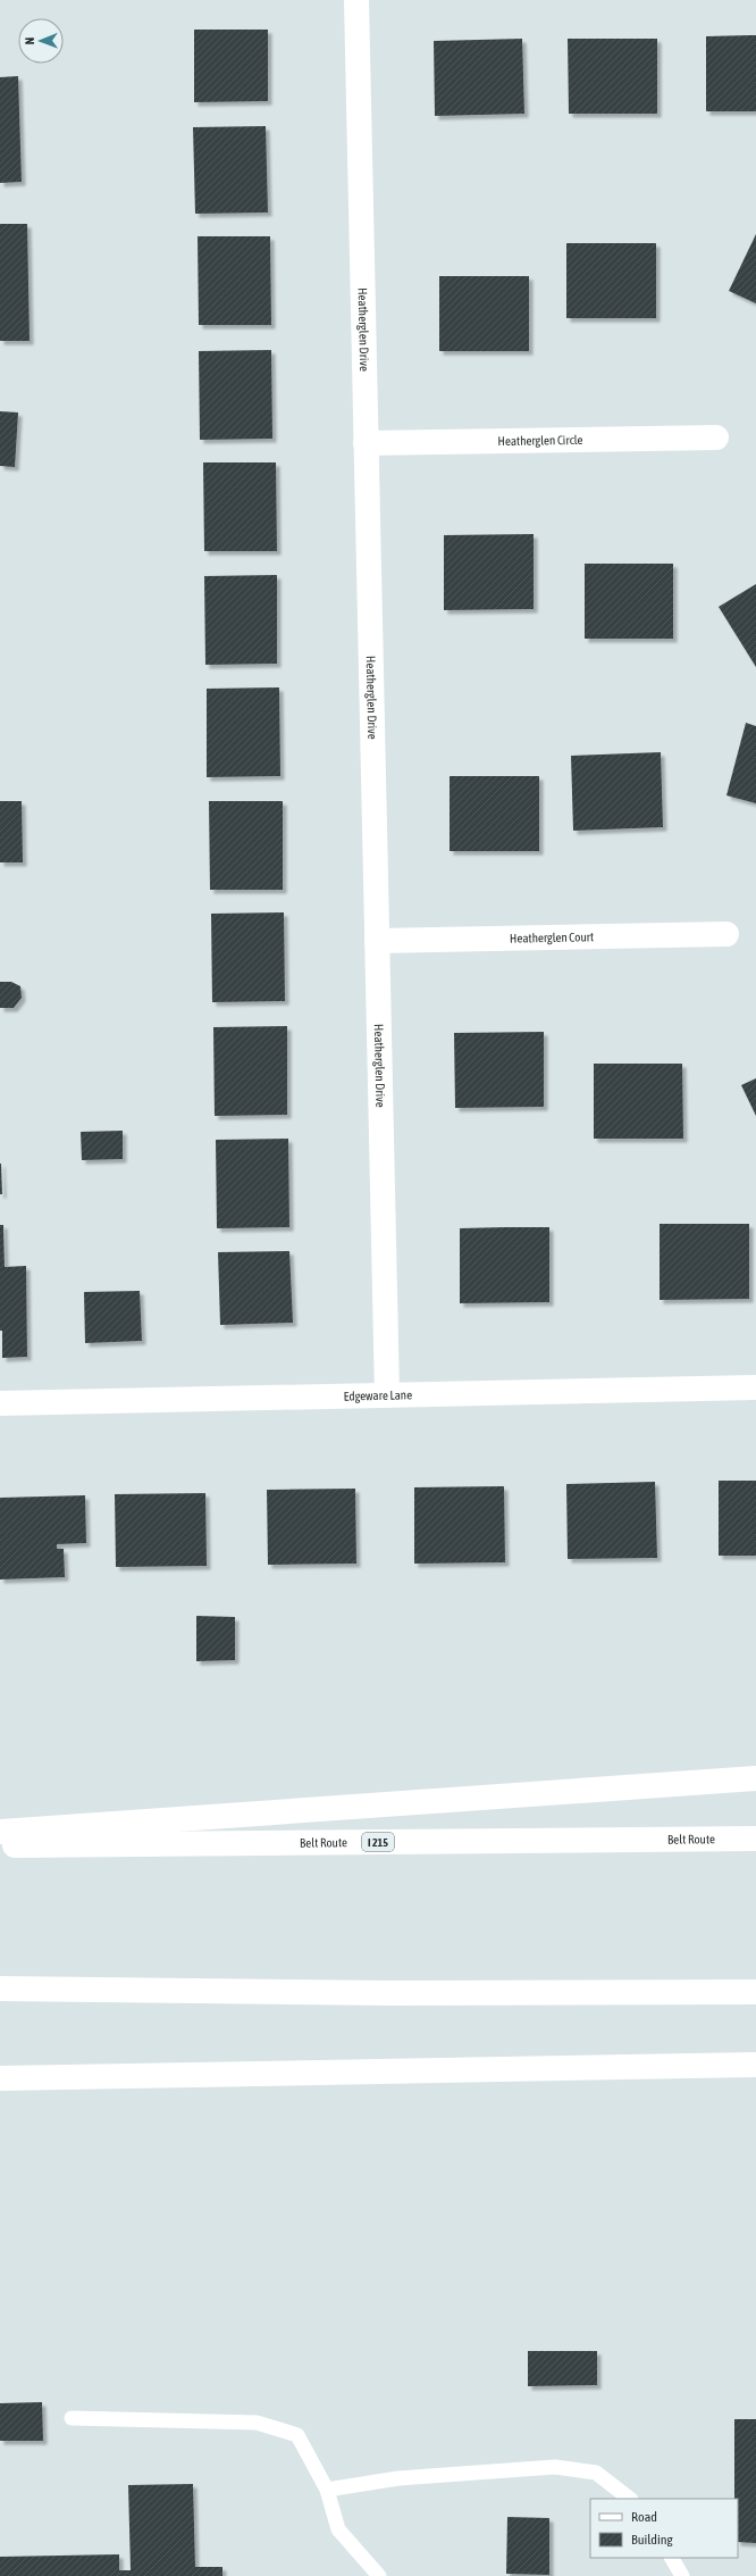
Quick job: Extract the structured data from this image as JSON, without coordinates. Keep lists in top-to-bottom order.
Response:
{
  "streets": {
    "main road": [
      "Heatherglen Drive",
      "Heatherglen Circle",
      "Heatherglen Court",
      "Edgeware Lane",
      "Belt Route",
      "I 215"
    ]
  },
  "crossings": [
    ["Heatherglen Drive", "Heatherglen Circle"],
    ["Heatherglen Drive", "Heatherglen Court"],
    ["Heatherglen Drive", "Edgeware Lane"]
  ],
  "legend": ["Road", "Building"],
  "north": "left"
}
